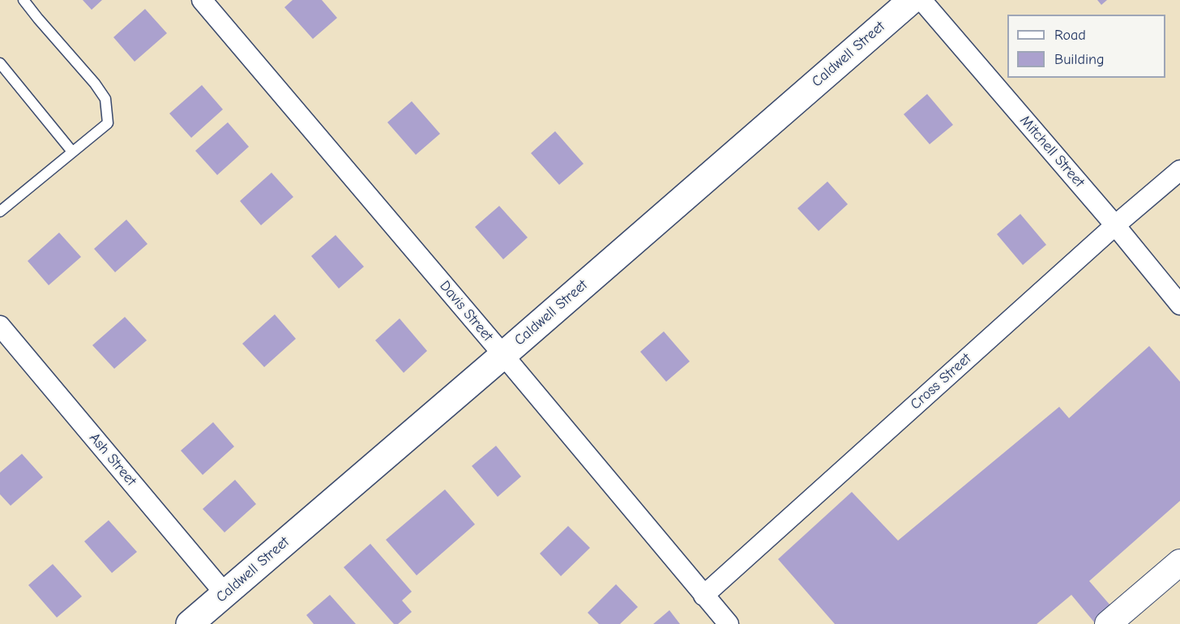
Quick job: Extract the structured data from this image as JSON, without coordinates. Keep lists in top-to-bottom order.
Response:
{
  "streets": {
    "main road": ["Caldwell Street"],
    "street": [
      "Mitchell Street",
      "Davis Street",
      "Cross Street",
      "Ash Street"
    ]
  },
  "crossings": [
    ["Caldwell Street", "Davis Street"],
    ["Caldwell Street", "Ash Street"],
    ["Mitchell Street", "Cross Street"],
    ["Davis Street", "Cross Street"]
  ],
  "legend": ["Road", "Building"]
}
